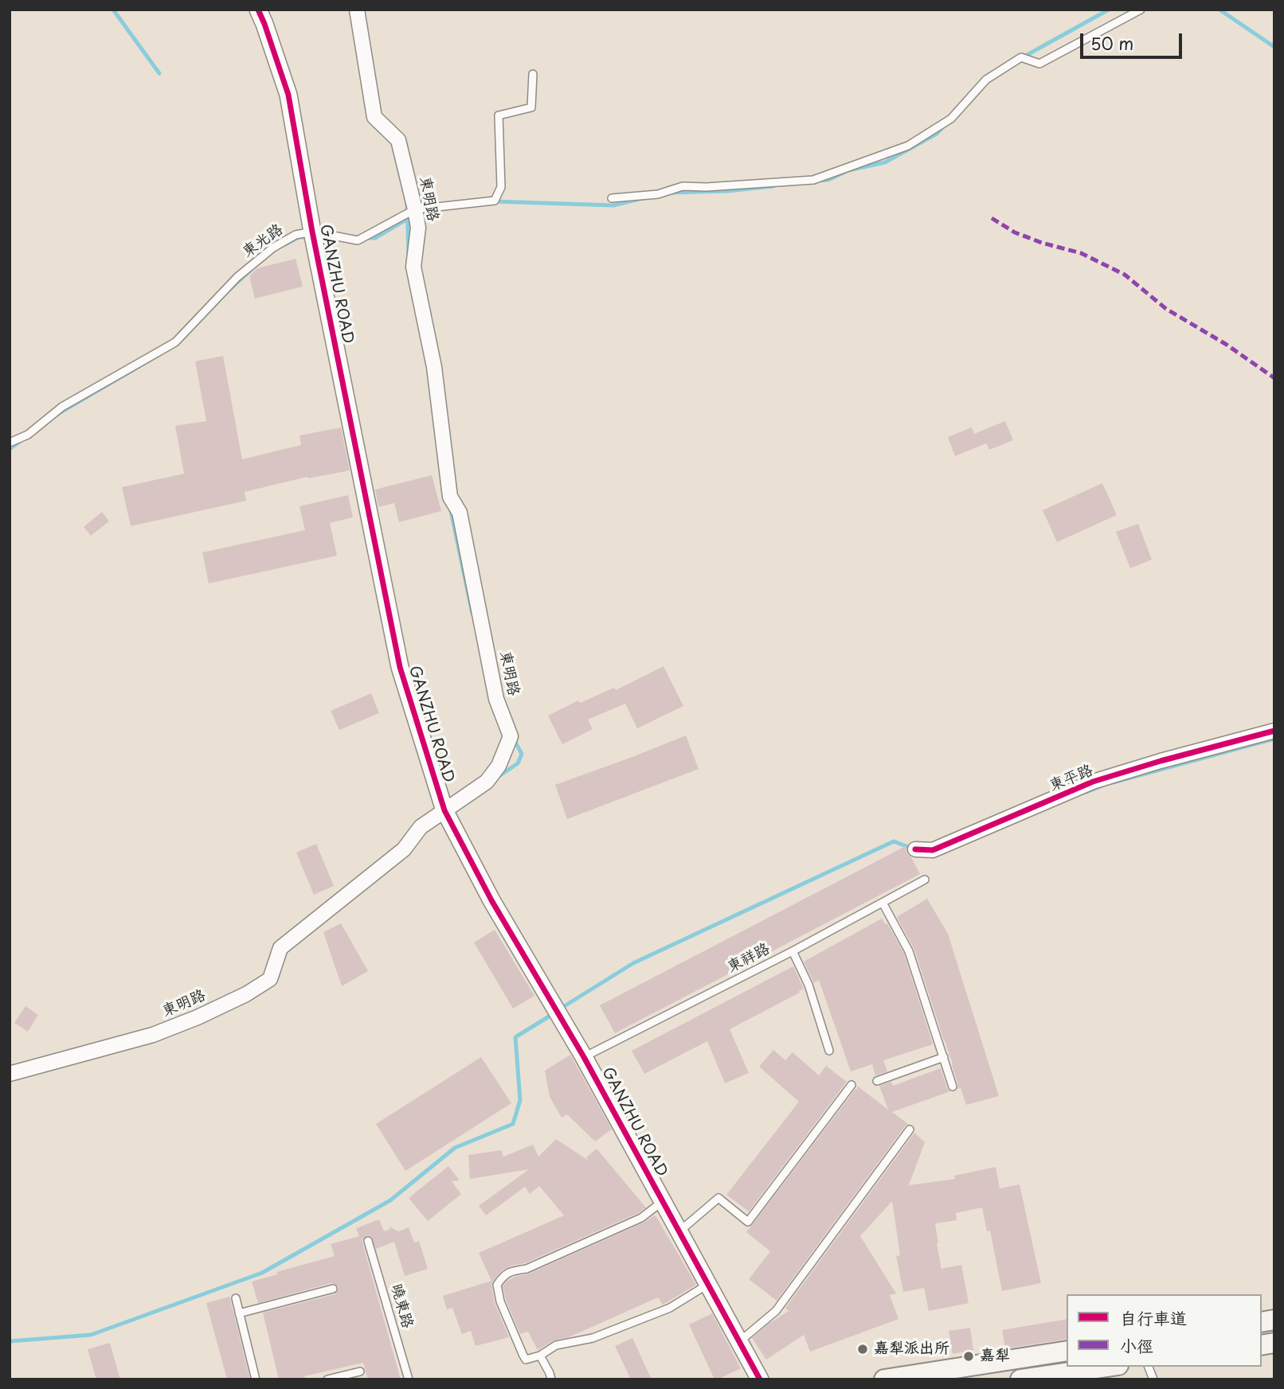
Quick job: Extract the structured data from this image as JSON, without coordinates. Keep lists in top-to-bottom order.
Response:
{
  "streets": {
    "street": ["東明路", "GANZHU ROAD", "東平路"],
    "lane": ["東光路", "東祥路", "曉東路"]
  },
  "crossings": [
    ["東明路", "東光路"],
    ["東明路", "GANZHU ROAD"],
    ["東光路", "GANZHU ROAD"],
    ["GANZHU ROAD", "東祥路"]
  ],
  "places": ["嘉犁派出所", "嘉犁"],
  "legend": ["自行車道", "小徑"],
  "scale_bar": "50 m"
}
